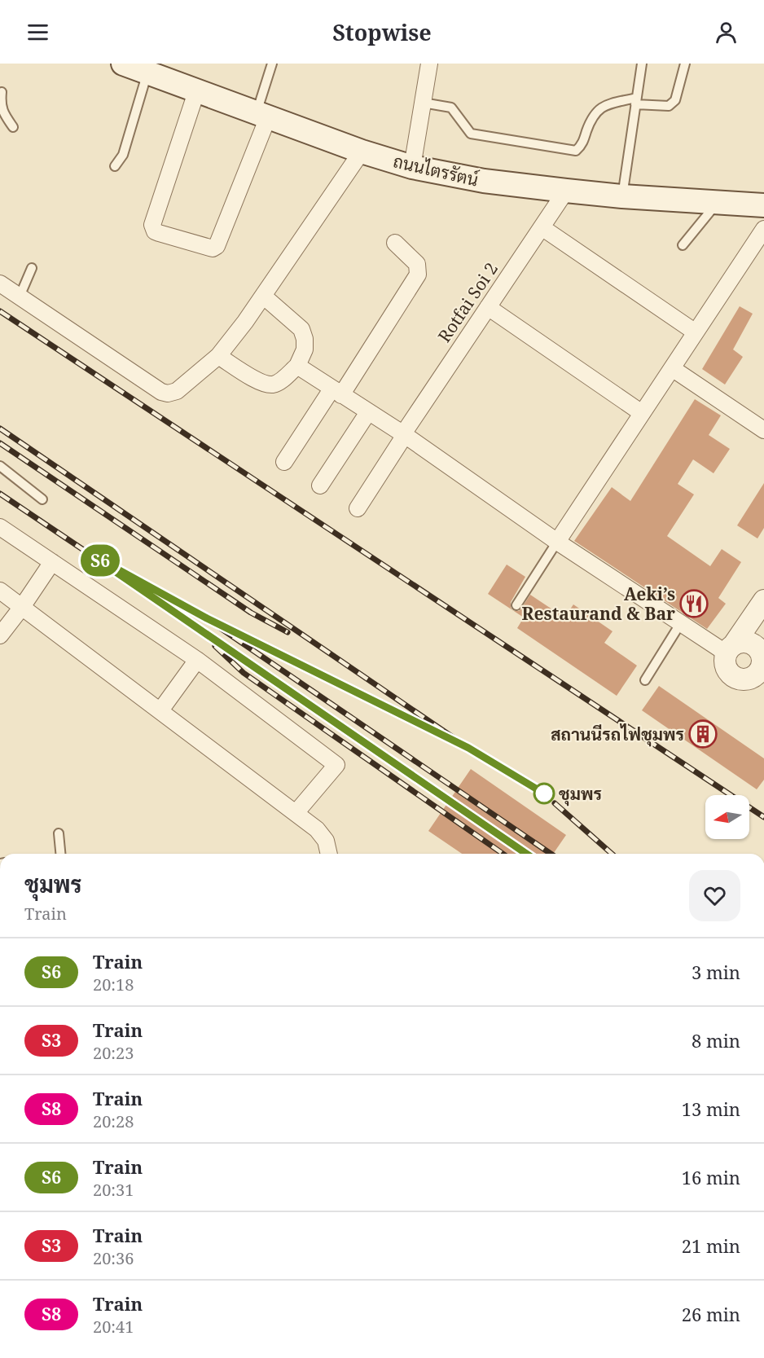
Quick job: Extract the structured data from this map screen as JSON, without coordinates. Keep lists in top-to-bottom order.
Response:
{
  "streets": {
    "main road": ["ถนนไตรรัตน์"],
    "street": ["Rotfai Soi 2"]
  },
  "crossings": [
    ["ถนนไตรรัตน์", "Rotfai Soi 2"]
  ],
  "places": {
    "restaurant": ["Aeki’s Restaurand & Bar"],
    "building": ["สถานนีรถไฟชุมพร"],
    "other": ["ชุมพร"]
  },
  "north": "left",
  "page": {
    "header": "Stopwise",
    "on_map": "S6",
    "heading": ["ชุมพร", "Train"],
    "list": [
      {
        "mark": "S6",
        "name": "Train",
        "note": "20:18",
        "value": "3 min"
      },
      {
        "mark": "S3",
        "name": "Train",
        "note": "20:23",
        "value": "8 min"
      },
      {
        "mark": "S8",
        "name": "Train",
        "note": "20:28",
        "value": "13 min"
      },
      {
        "mark": "S6",
        "name": "Train",
        "note": "20:31",
        "value": "16 min"
      },
      {
        "mark": "S3",
        "name": "Train",
        "note": "20:36",
        "value": "21 min"
      },
      {
        "mark": "S8",
        "name": "Train",
        "note": "20:41",
        "value": "26 min"
      }
    ]
  }
}
